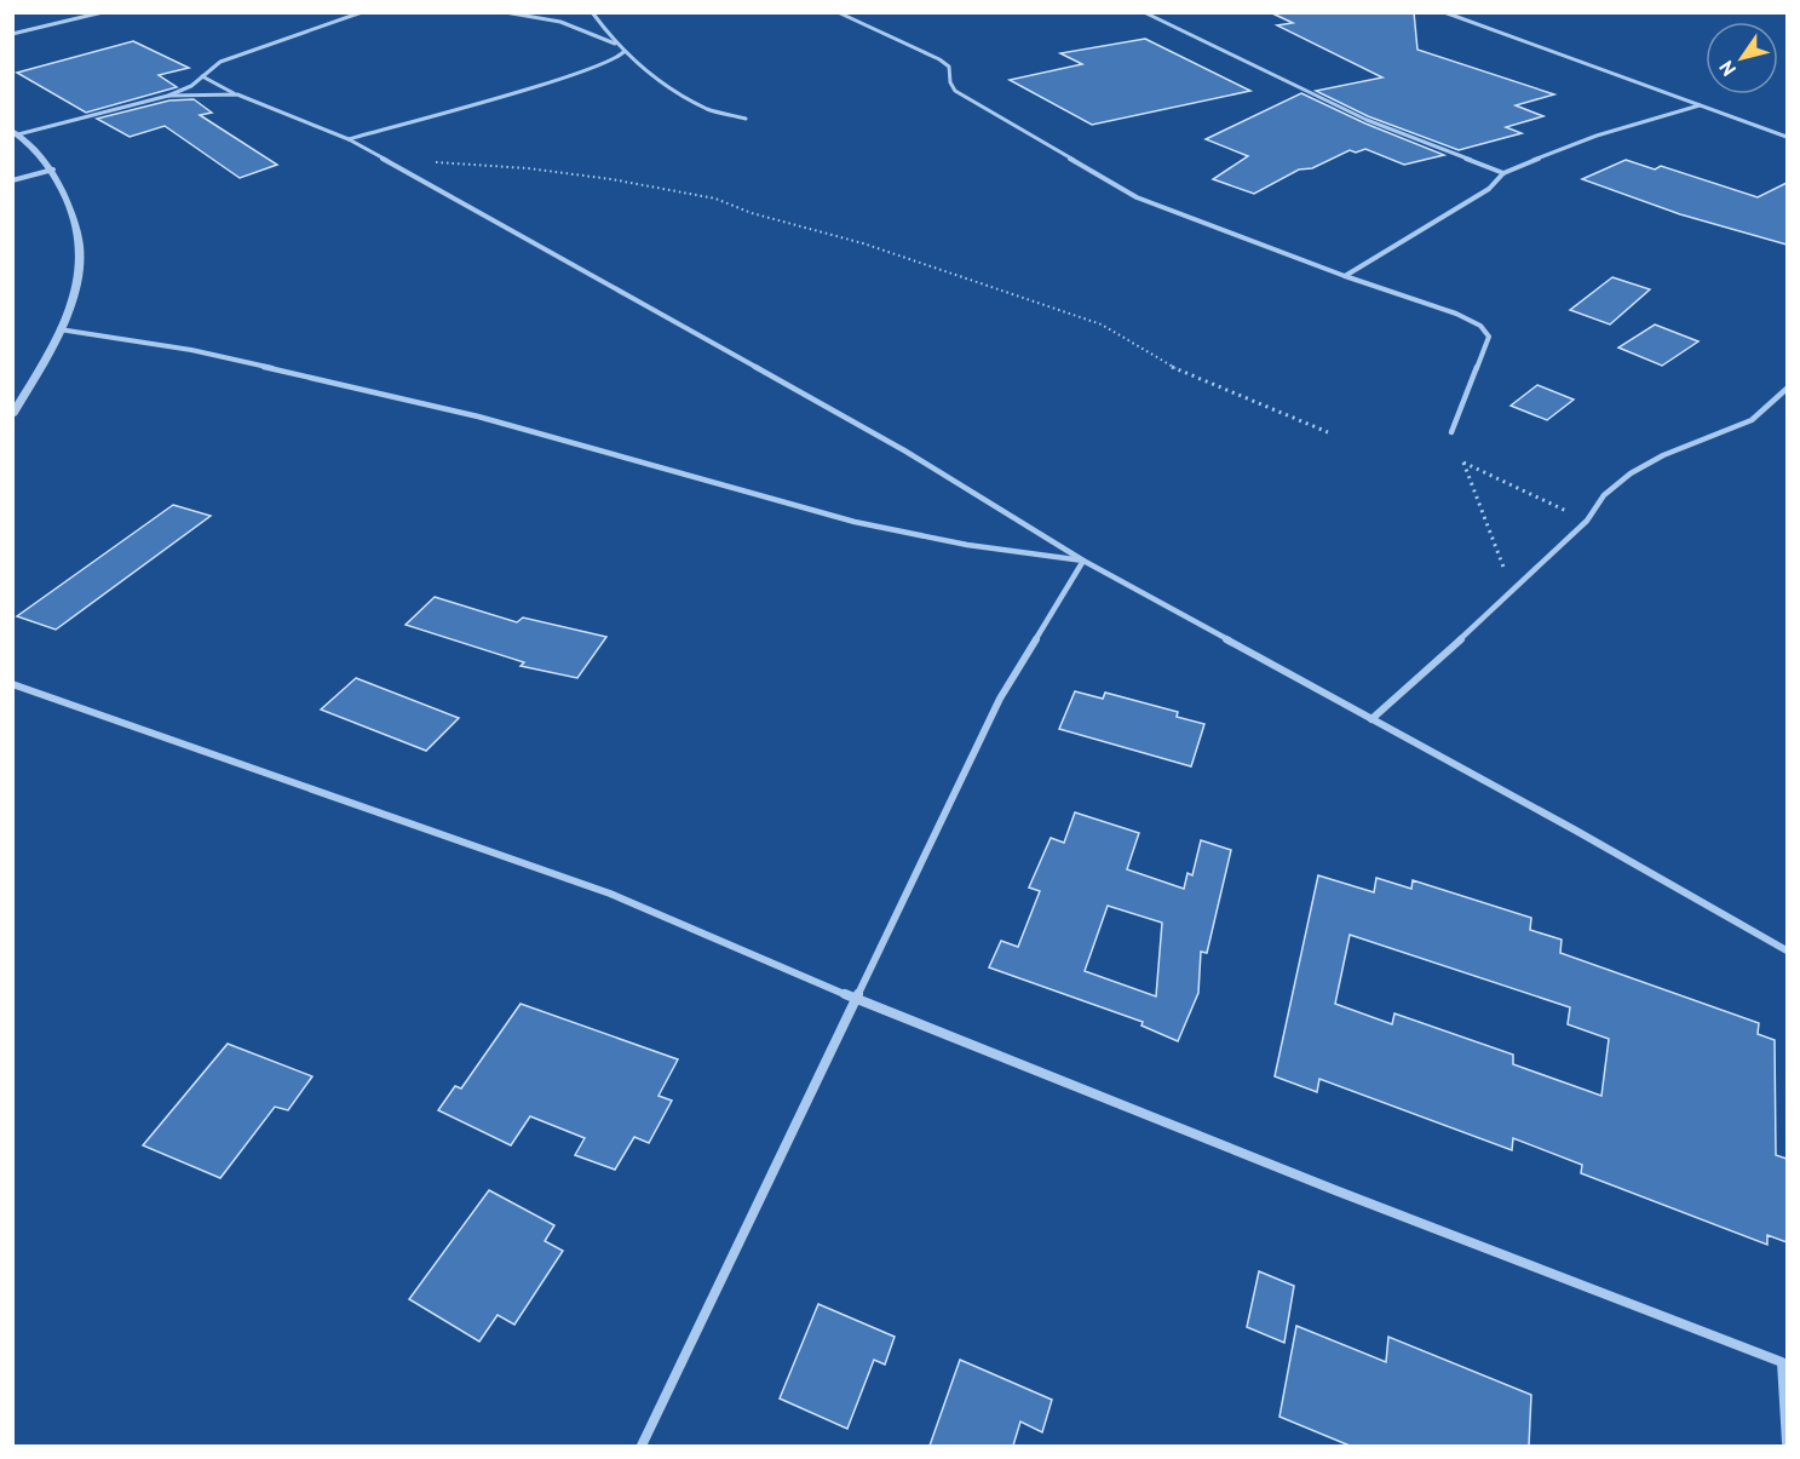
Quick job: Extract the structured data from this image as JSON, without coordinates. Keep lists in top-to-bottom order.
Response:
{
  "north": "bottom left"
}
